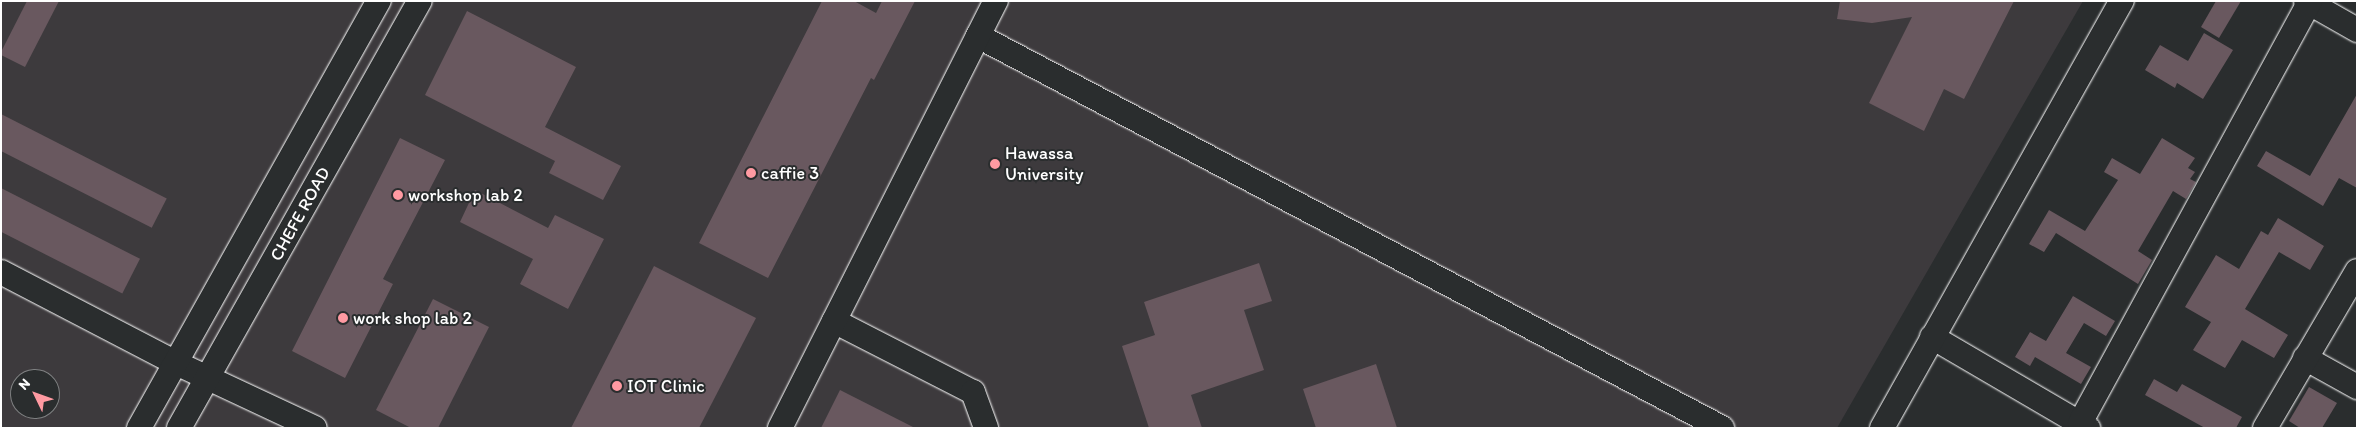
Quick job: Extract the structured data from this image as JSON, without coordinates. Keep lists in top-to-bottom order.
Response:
{
  "streets": {
    "street": ["CHEFE ROAD"]
  },
  "places": [
    "Hawassa University",
    "caffie 3",
    "workshop lab 2",
    "work shop lab 2",
    "IOT Clinic"
  ],
  "north": "top left"
}
